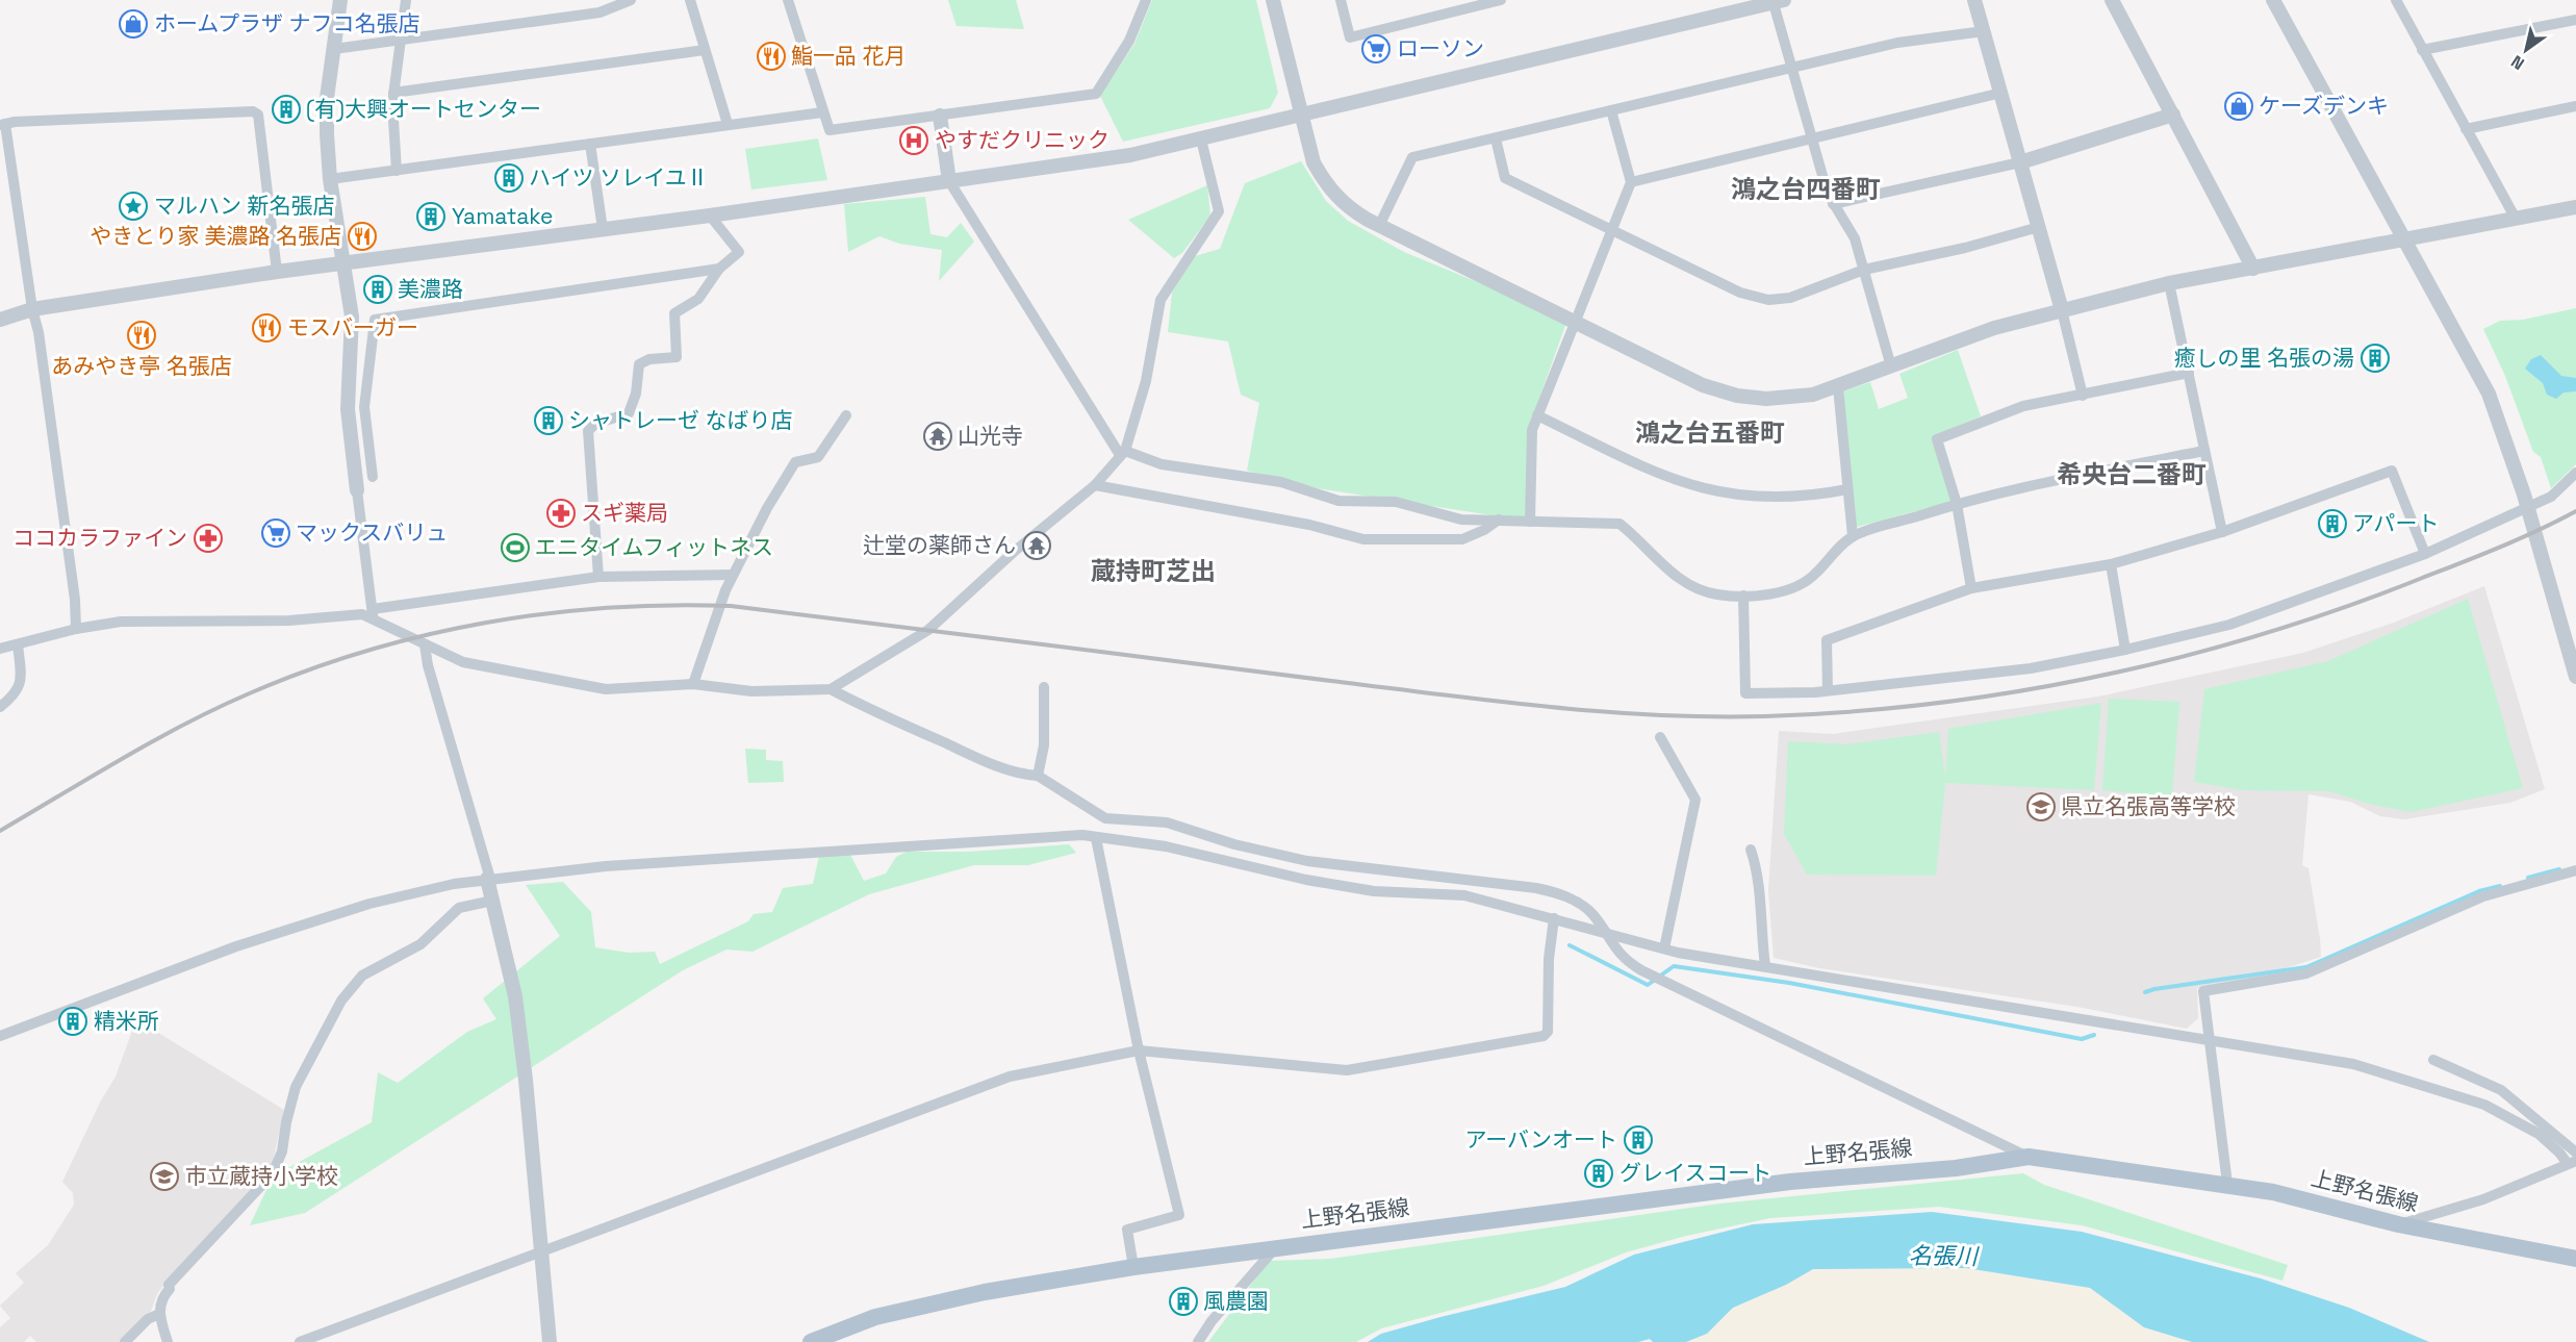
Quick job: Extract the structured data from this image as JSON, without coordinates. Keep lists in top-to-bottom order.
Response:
{
  "streets": {
    "main road": ["上野名張線"]
  },
  "districts": [
    "鴻之台四番町",
    "鴻之台五番町",
    "希央台二番町",
    "蔵持町芝出"
  ],
  "water": ["名張川"],
  "places": {
    "shop": ["ホームプラザ ナフコ名張店", "ケーズデンキ"],
    "supermarket": ["ローソン", "マックスバリュ"],
    "restaurant": [
      "鮨一品 花月",
      "やきとり家 美濃路 名張店",
      "モスバーガー",
      "あみやき亭 名張店"
    ],
    "building": [
      "(有)大興オートセンター",
      "ハイツ ソレイユⅡ",
      "Yamatake",
      "美濃路",
      "癒しの里 名張の湯",
      "シャトレーゼ なばり店",
      "アパート",
      "精米所",
      "アーバンオート",
      "グレイスコート",
      "風農園"
    ],
    "hospital": ["やすだクリニック"],
    "place": ["マルハン 新名張店"],
    "temple": ["山光寺", "辻堂の薬師さん"],
    "pharmacy": ["スギ薬局", "ココカラファイン"],
    "sports": ["エニタイムフィットネス"],
    "school or university": ["県立名張高等学校", "市立蔵持小学校"]
  },
  "north": "bottom left"
}
